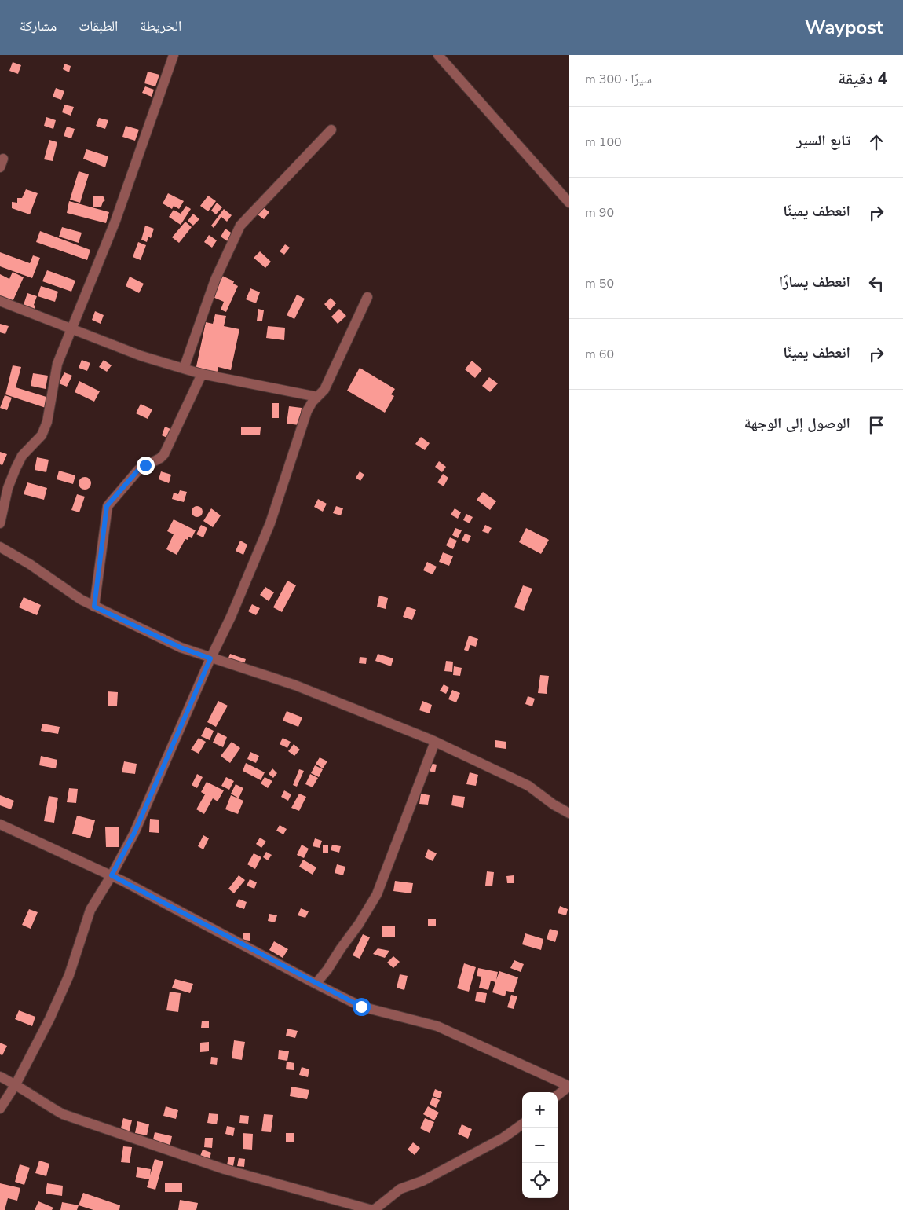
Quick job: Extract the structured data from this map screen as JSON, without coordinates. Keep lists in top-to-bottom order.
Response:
{
  "page": {
    "header": "Waypost",
    "nav": ["الخريطة", "الطبقات", "مشاركة"],
    "heading": ["4 دقيقة", "سيرًا · 300 m"],
    "list": [
      ["تابع السير", "100 m"],
      ["انعطف يمينًا", "90 m"],
      ["انعطف يسارًا", "50 m"],
      ["انعطف يمينًا", "60 m"],
      "الوصول إلى الوجهة"
    ],
    "map_buttons": ["+", "−"]
  }
}
